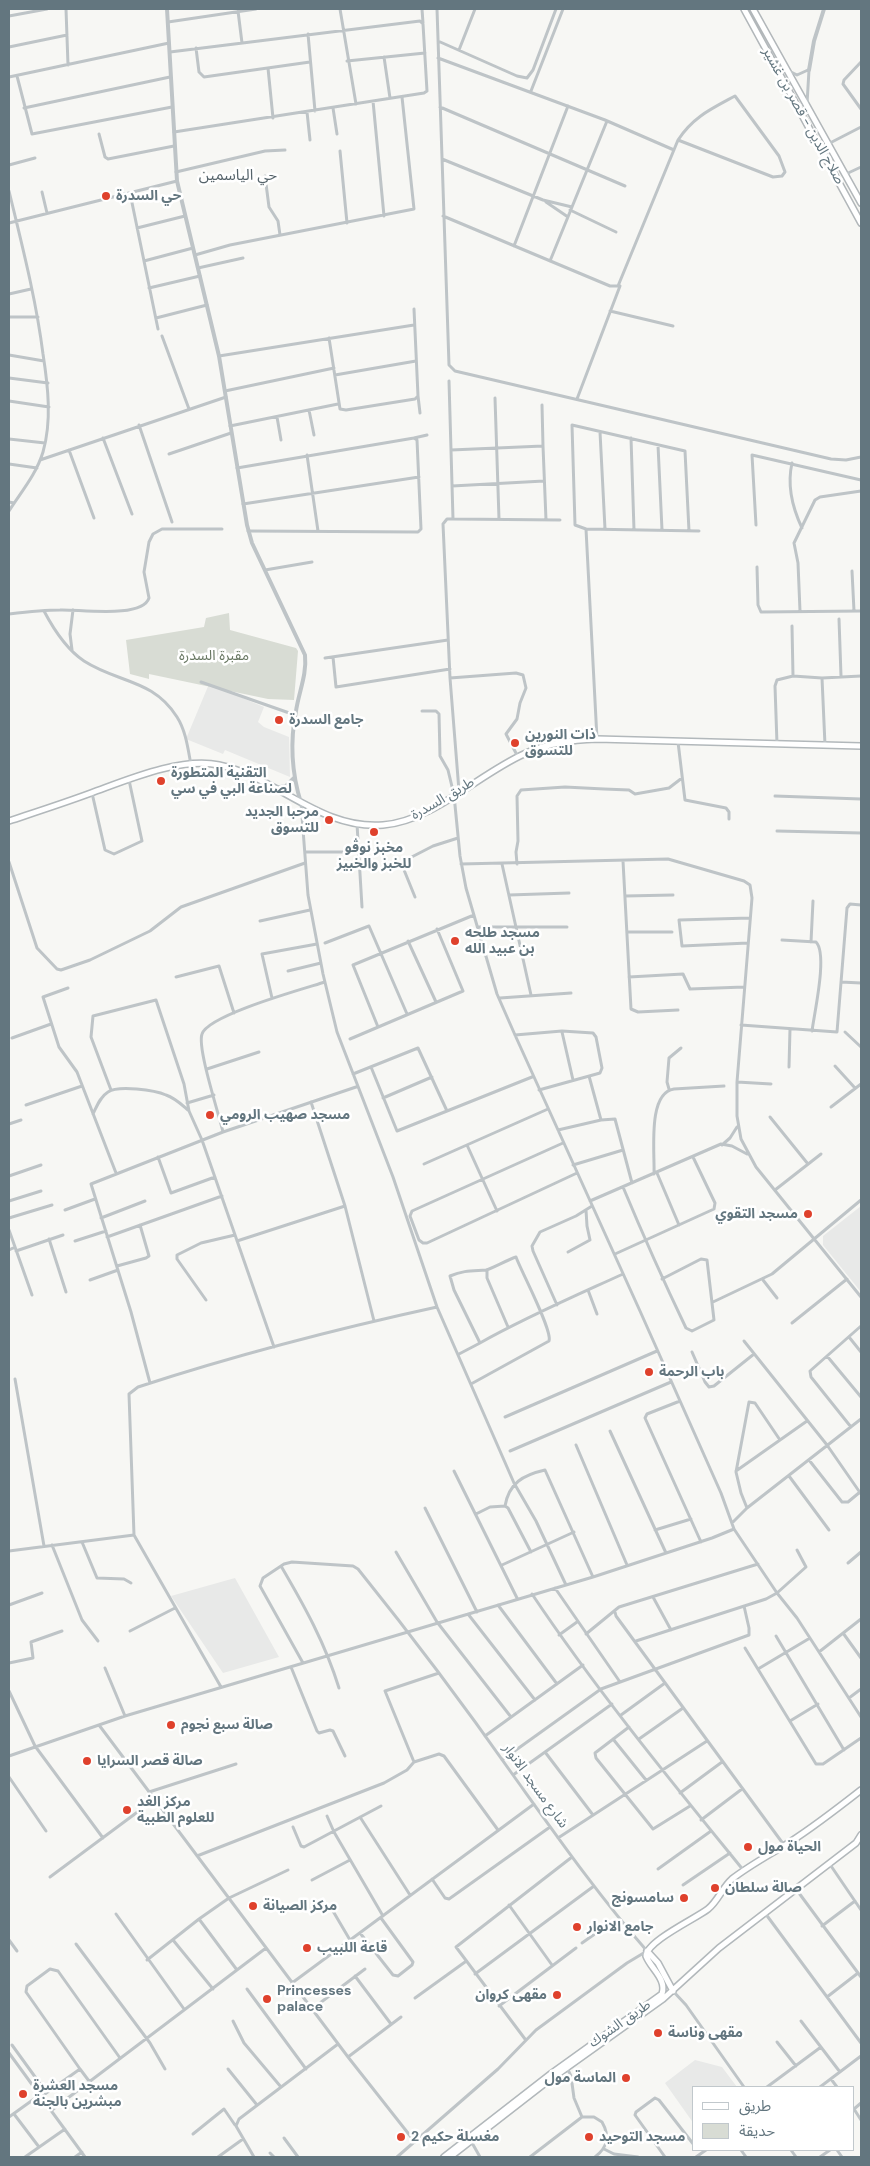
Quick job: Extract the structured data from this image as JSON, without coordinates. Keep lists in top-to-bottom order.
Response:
{
  "streets": {
    "main road": ["صلاح الدين - قصر بن غشير", "طريق السدرة", "طريق الشوك"],
    "street": ["شارع مسجد الانوار"]
  },
  "crossings": [
    ["شارع مسجد الانوار", "طريق الشوك"]
  ],
  "districts": ["حي الياسمين"],
  "parks": ["مقبرة السدرة"],
  "places": [
    "حي السدرة",
    "جامع السدرة",
    "ذات النورين للتسوق",
    "التقنية المتطورة لصناعة البي في سي",
    "مرحبا الجديد للتسوق",
    "مخبز نوڤو للخبز والخبيز",
    "مسجد طلحه بن عبيد الله",
    "مسجد صهيب الرومي",
    "مسجد التقوي",
    "باب الرحمة",
    "صالة سبع نجوم",
    "صالة قصر السرايا",
    "مركز الغد للعلوم الطبية",
    "الحياة مول",
    "صالة سلطان",
    "سامسونج",
    "مركز الصيانة",
    "جامع الانوار",
    "قاعة اللبيب",
    "مقهى كروان",
    "Princesses palace",
    "مقهى وناسة",
    "الماسة مول",
    "مسجد العشرة مبشرين بالجنة",
    "مغسلة حكيم 2",
    "مسجد التوحيد"
  ],
  "legend": ["طريق", "حديقة"]
}
